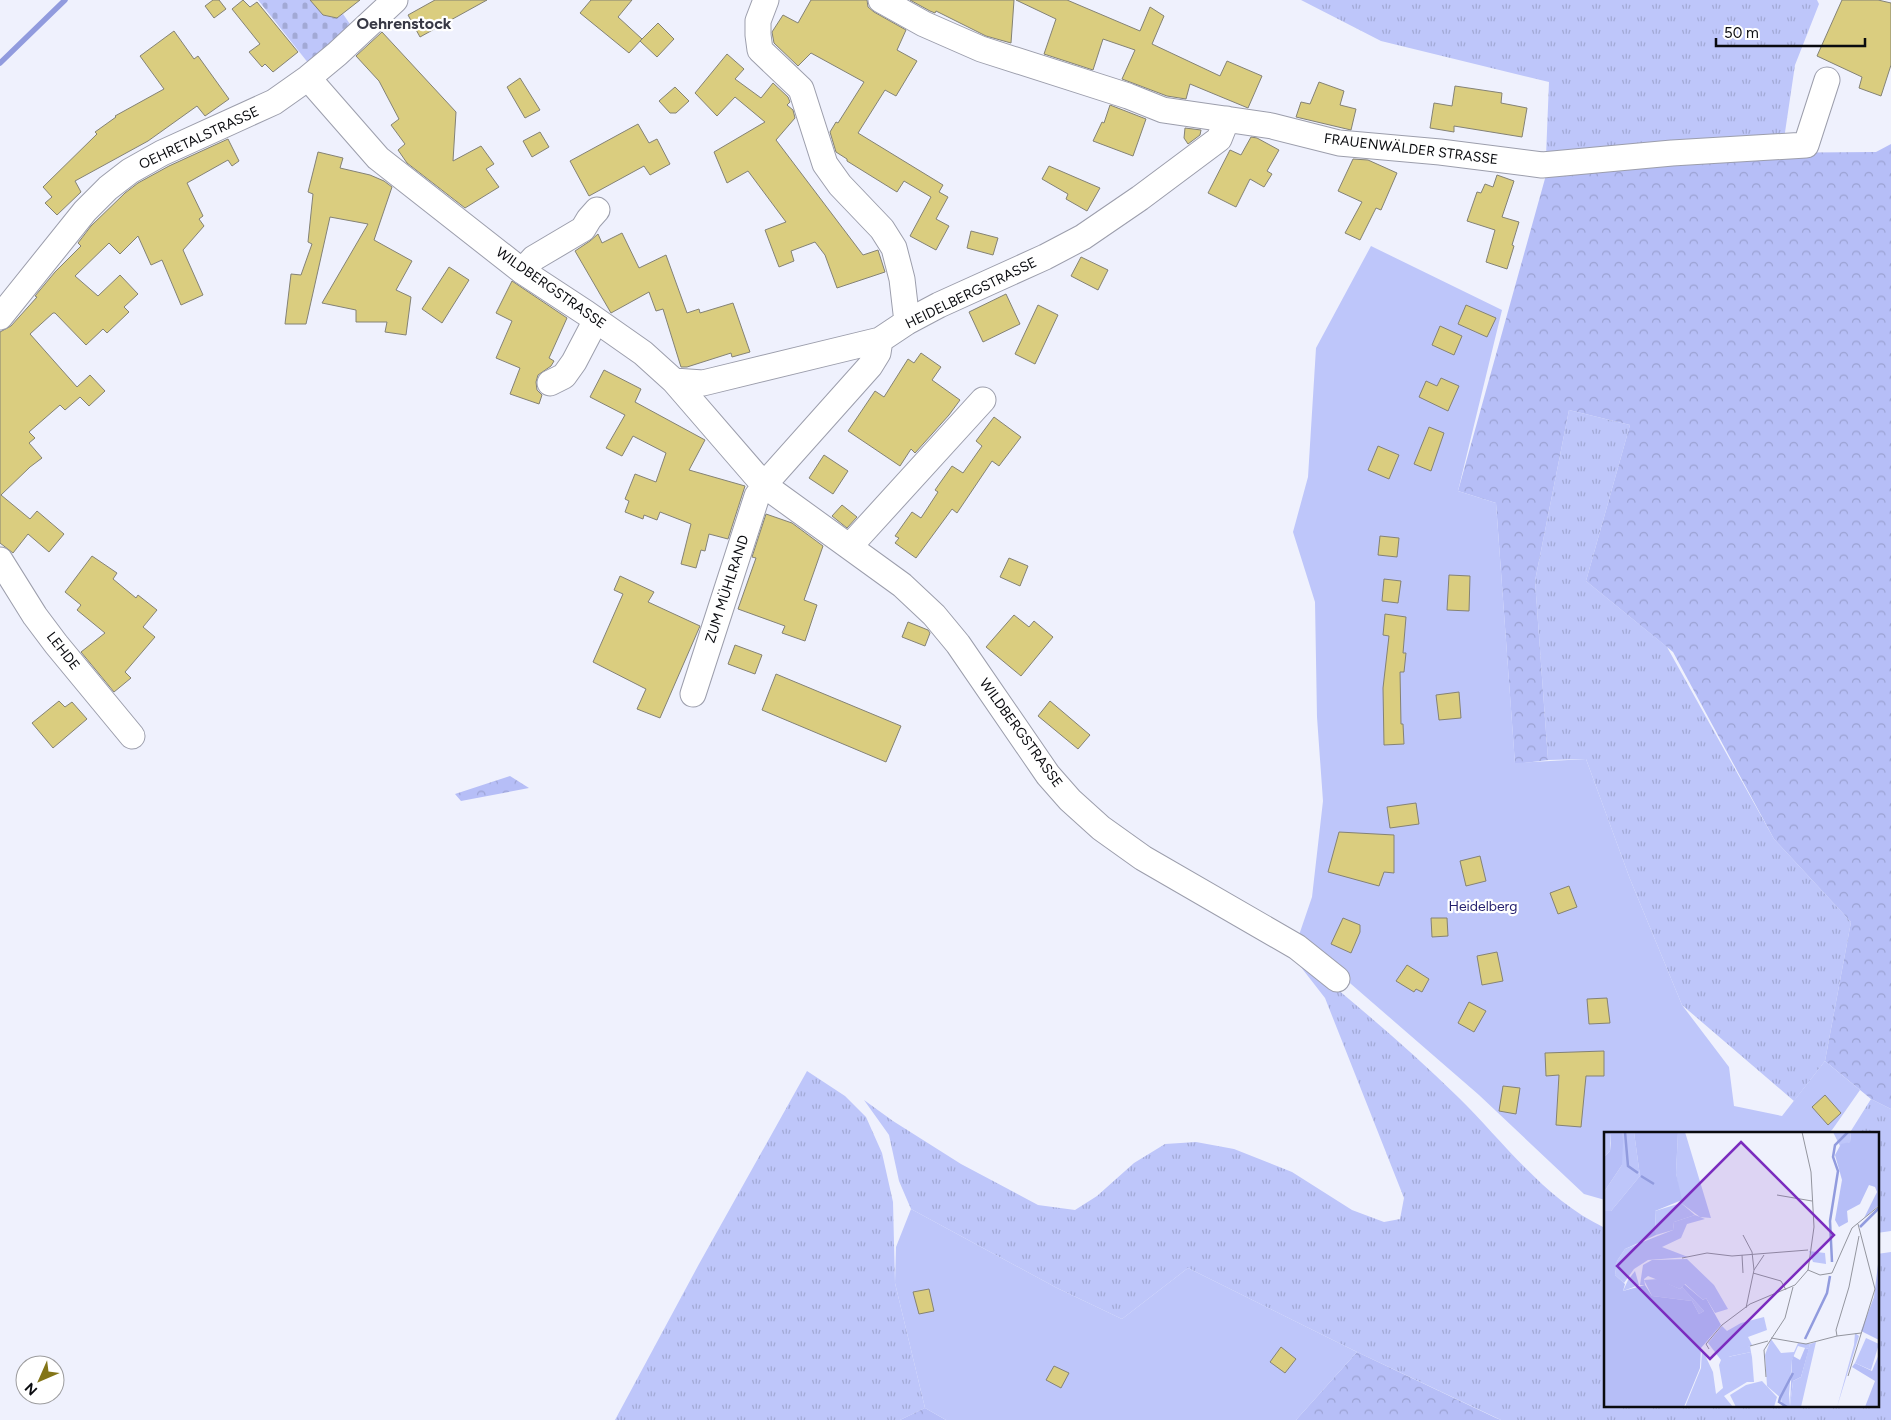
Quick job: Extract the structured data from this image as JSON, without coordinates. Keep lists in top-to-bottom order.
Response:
{
  "streets": {
    "street": [
      "OEHRETALSTRASSE",
      "FRAUENWÄLDER STRASSE",
      "WILDBERGSTRASSE",
      "HEIDELBERGSTRASSE",
      "ZUM MÜHLRAND",
      "LEHDE"
    ]
  },
  "crossings": [
    ["OEHRETALSTRASSE", "WILDBERGSTRASSE"],
    ["FRAUENWÄLDER STRASSE", "HEIDELBERGSTRASSE"],
    ["WILDBERGSTRASSE", "HEIDELBERGSTRASSE"],
    ["WILDBERGSTRASSE", "ZUM MÜHLRAND"]
  ],
  "districts": ["Oehrenstock"],
  "parks": ["Heidelberg"],
  "scale_bar": "50 m",
  "north": "bottom left"
}
